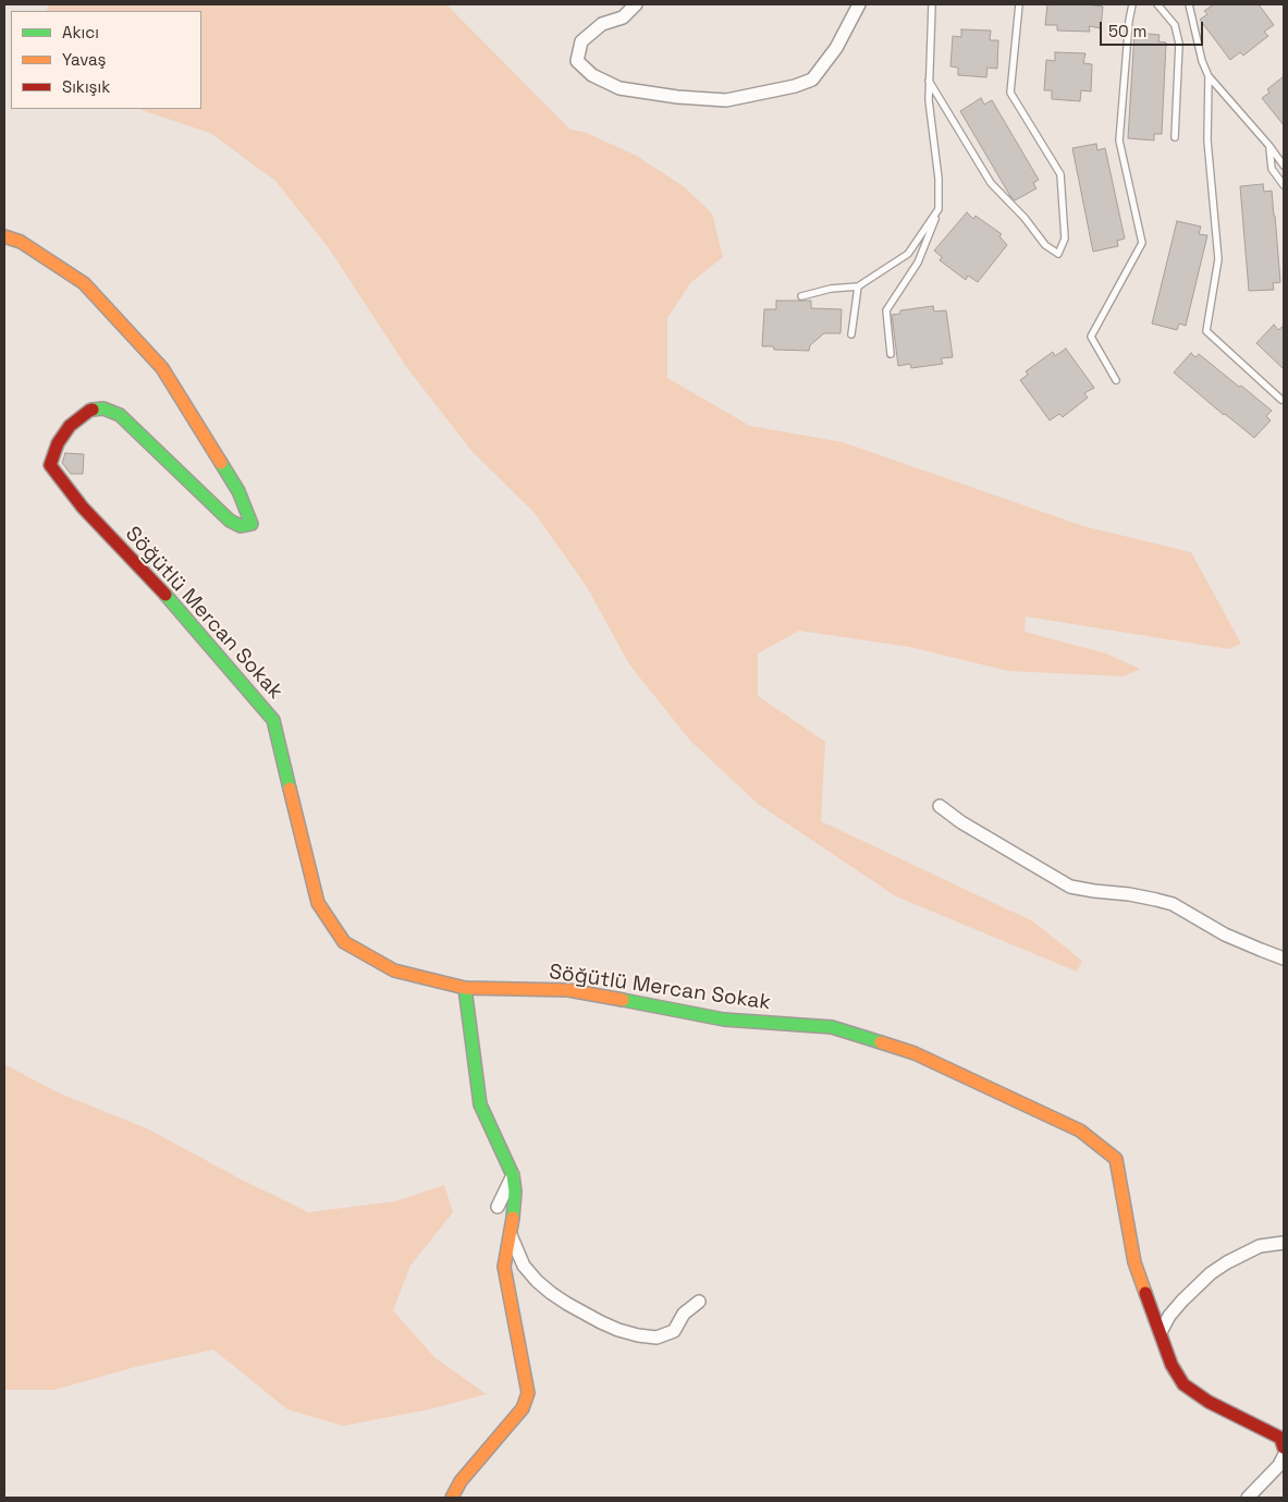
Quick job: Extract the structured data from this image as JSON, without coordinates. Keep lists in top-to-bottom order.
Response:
{
  "streets": {
    "street": ["Söğütlü Mercan Sokak"]
  },
  "legend": ["Akıcı", "Yavaş", "Sıkışık"],
  "scale_bar": "50 m"
}
